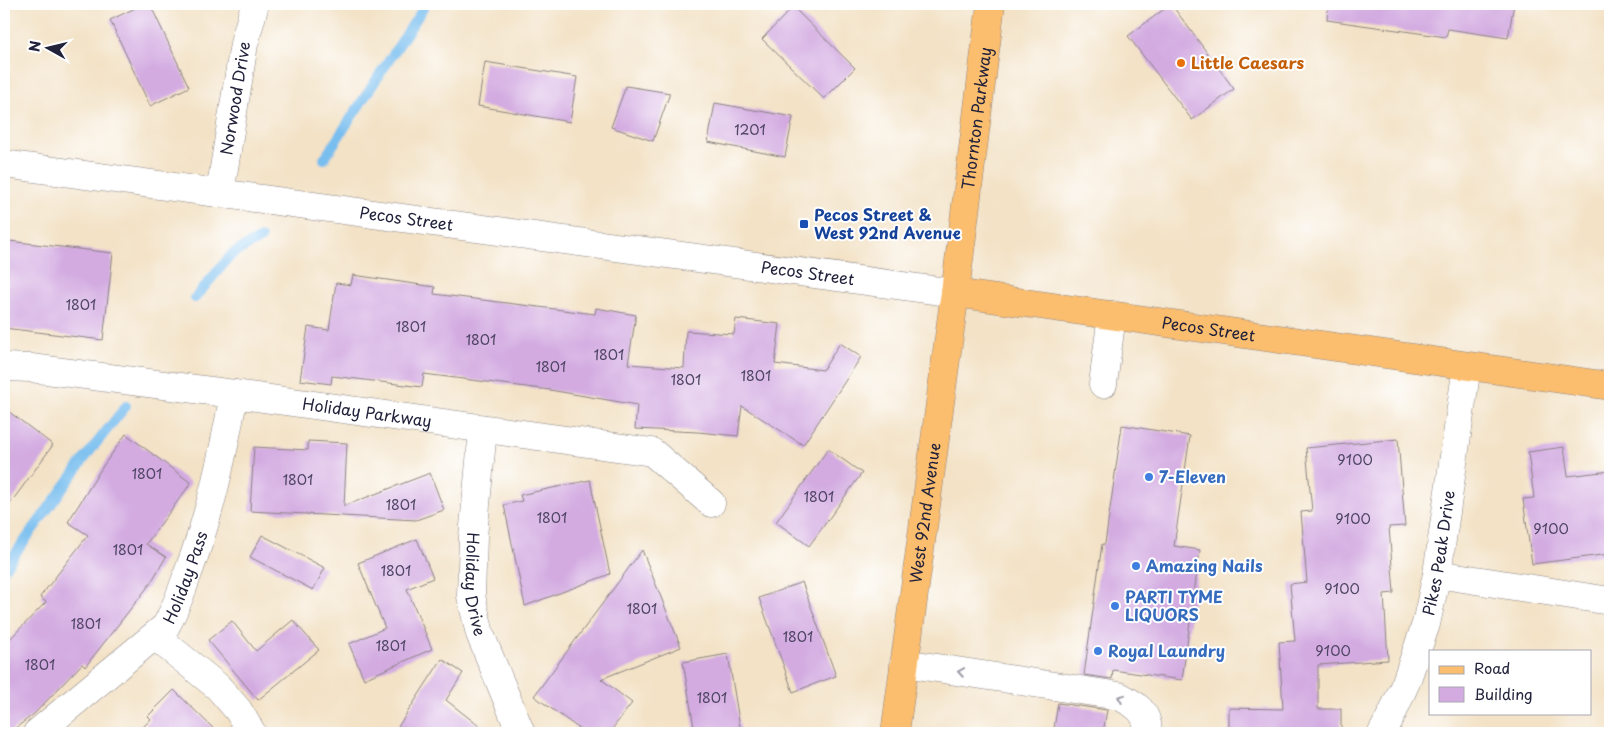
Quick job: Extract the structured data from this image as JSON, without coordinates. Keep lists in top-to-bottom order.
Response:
{
  "streets": {
    "main road": ["Thornton Parkway", "Pecos Street", "West 92nd Avenue"],
    "street": [
      "Norwood Drive",
      "Holiday Parkway",
      "Pikes Peak Drive",
      "Holiday Pass",
      "Holiday Drive"
    ]
  },
  "crossings": [
    ["Norwood Drive", "Pecos Street"],
    ["Thornton Parkway", "Pecos Street"],
    ["Thornton Parkway", "West 92nd Avenue"],
    ["Pecos Street", "West 92nd Avenue"],
    ["Pecos Street", "Pikes Peak Drive"],
    ["Holiday Parkway", "Holiday Pass"],
    ["Holiday Parkway", "Holiday Drive"]
  ],
  "places": {
    "other": [
      "Little Caesars",
      "7-Eleven",
      "Amazing Nails",
      "PARTI TYME LIQUORS",
      "Royal Laundry"
    ],
    "transit": ["Pecos Street & West 92nd Avenue"]
  },
  "house_numbers": [
    "1201",
    "1801",
    "1801",
    "1801",
    "1801",
    "1801",
    "1801",
    "1801",
    "9100",
    "1801",
    "1801",
    "1801",
    "1801",
    "1801",
    "9100",
    "9100",
    "1801",
    "1801",
    "9100",
    "1801",
    "1801",
    "1801",
    "1801",
    "9100",
    "1801",
    "1801"
  ],
  "legend": ["Road", "Building"],
  "north": "left"
}
